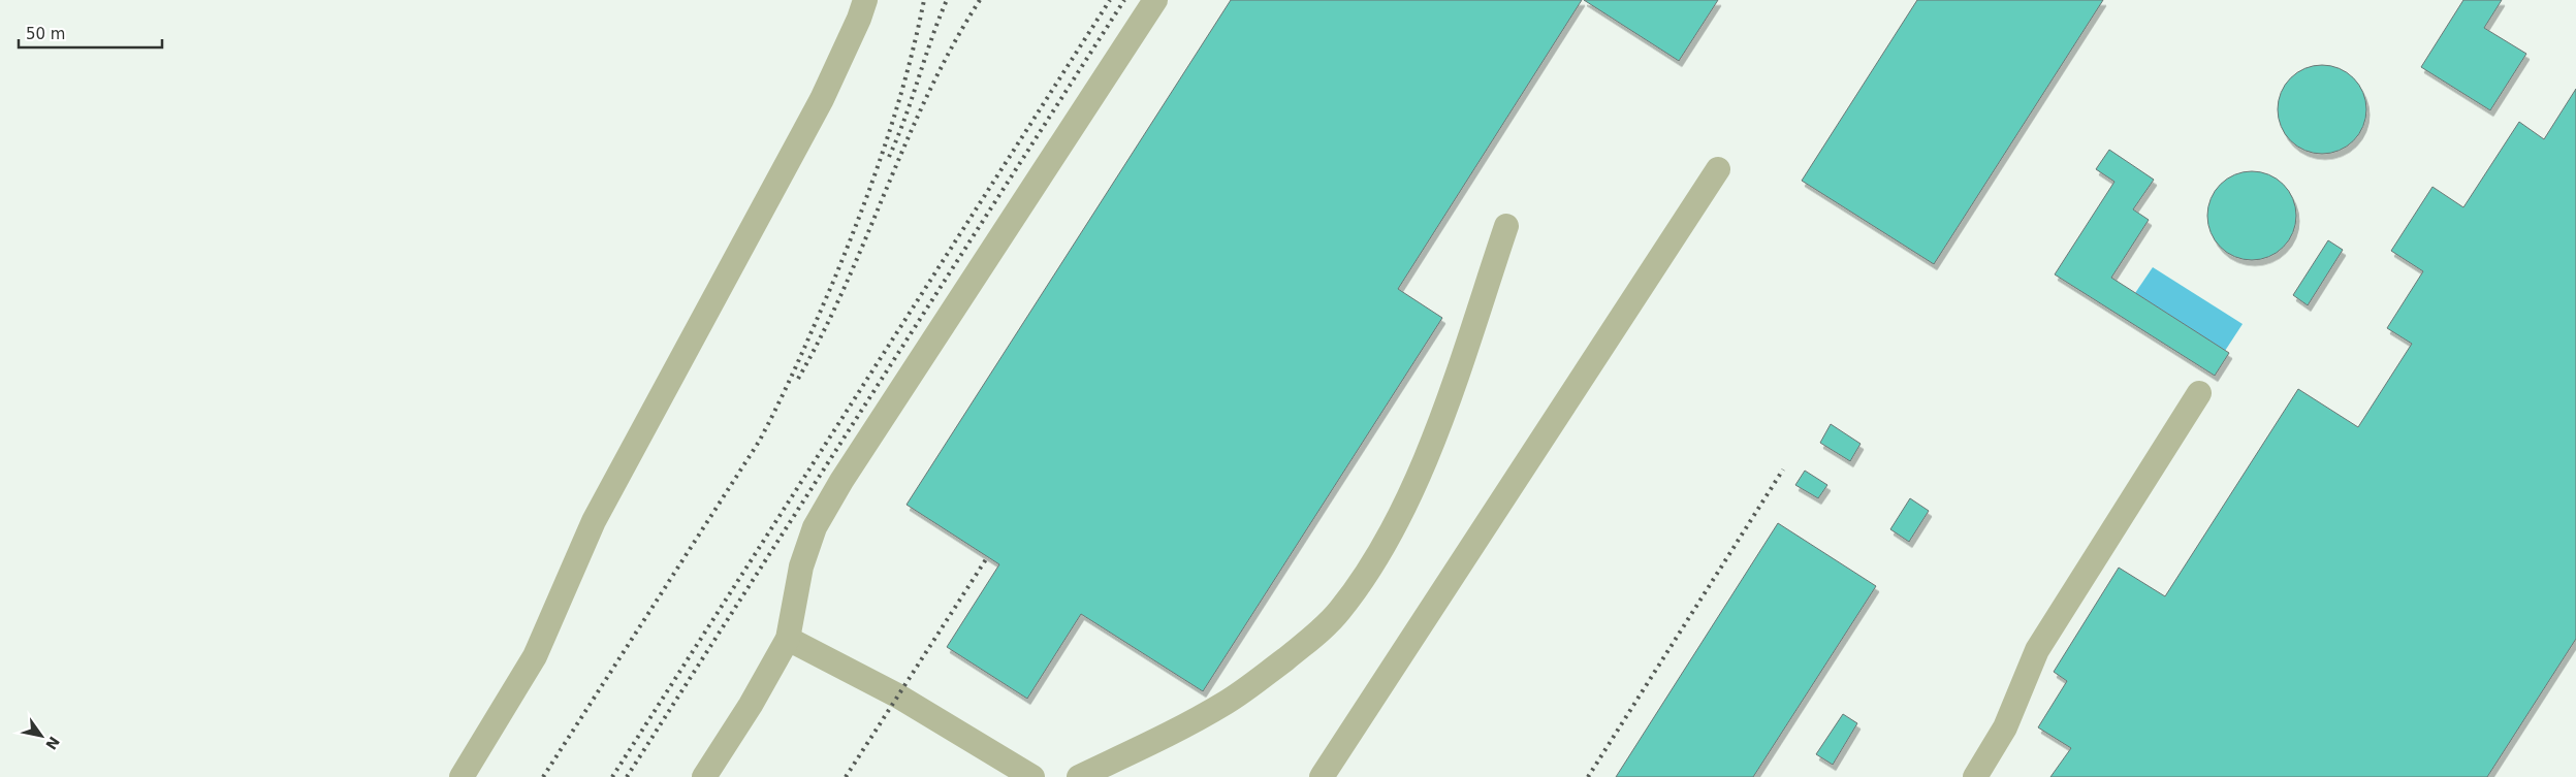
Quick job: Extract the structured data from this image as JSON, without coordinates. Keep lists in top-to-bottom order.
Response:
{
  "scale_bar": "50 m",
  "north": "bottom right"
}
